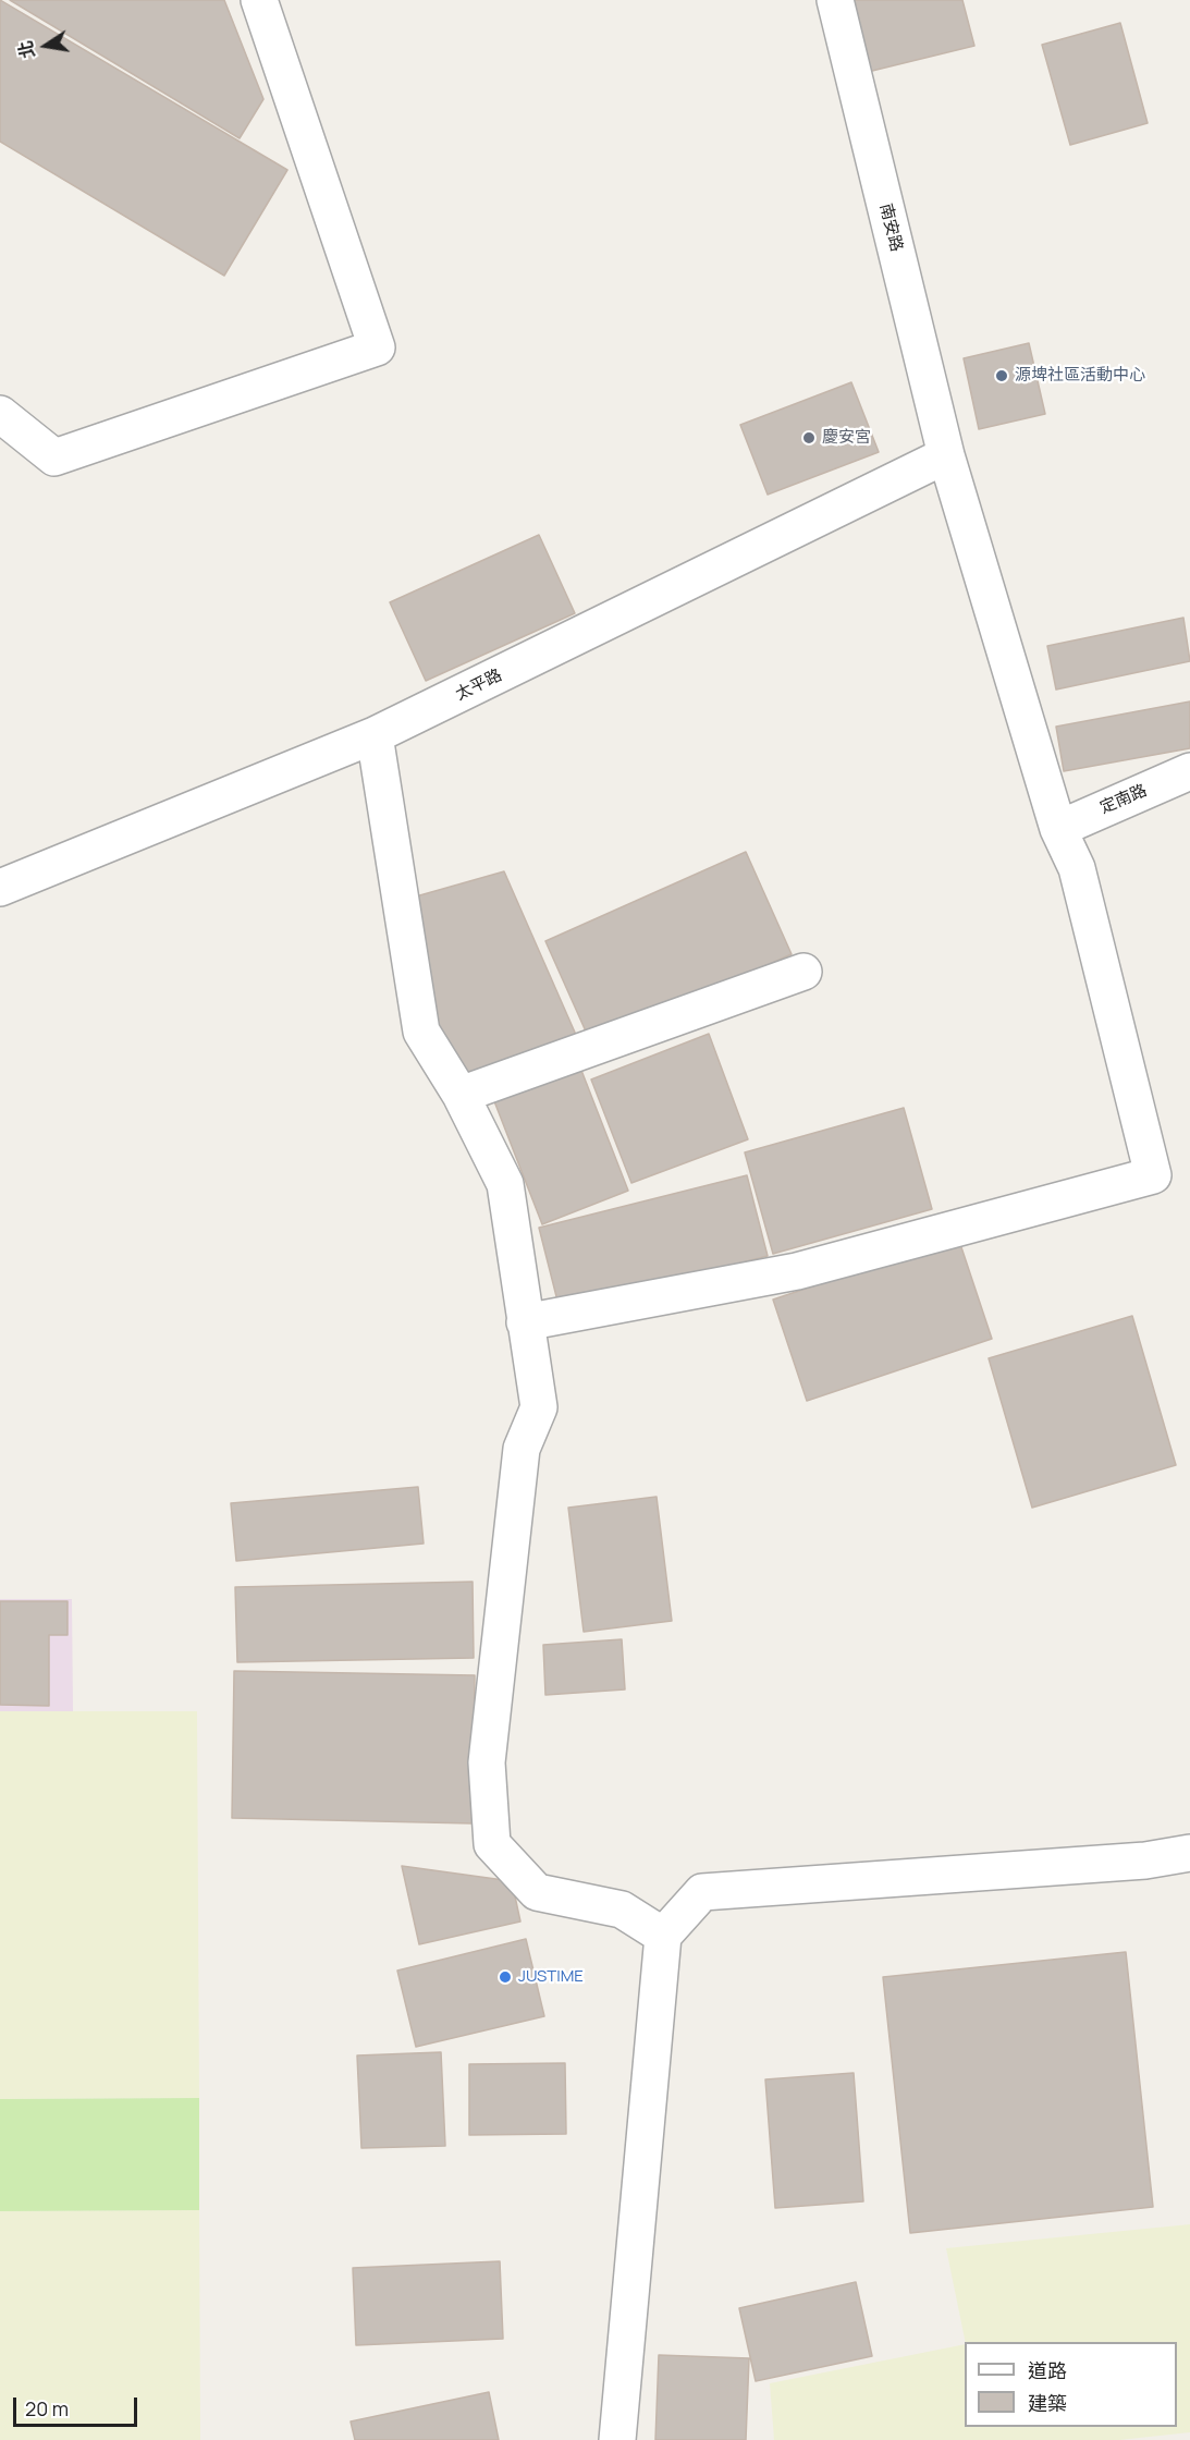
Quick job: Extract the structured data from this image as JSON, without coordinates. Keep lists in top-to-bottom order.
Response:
{
  "streets": {
    "street": ["南安路", "太平路", "定南路"]
  },
  "crossings": [
    ["南安路", "太平路"],
    ["南安路", "定南路"]
  ],
  "places": ["源埤社區活動中心", "慶安宮", "JUSTIME"],
  "legend": ["道路", "建築"],
  "scale_bar": "20 m",
  "north": "left"
}
